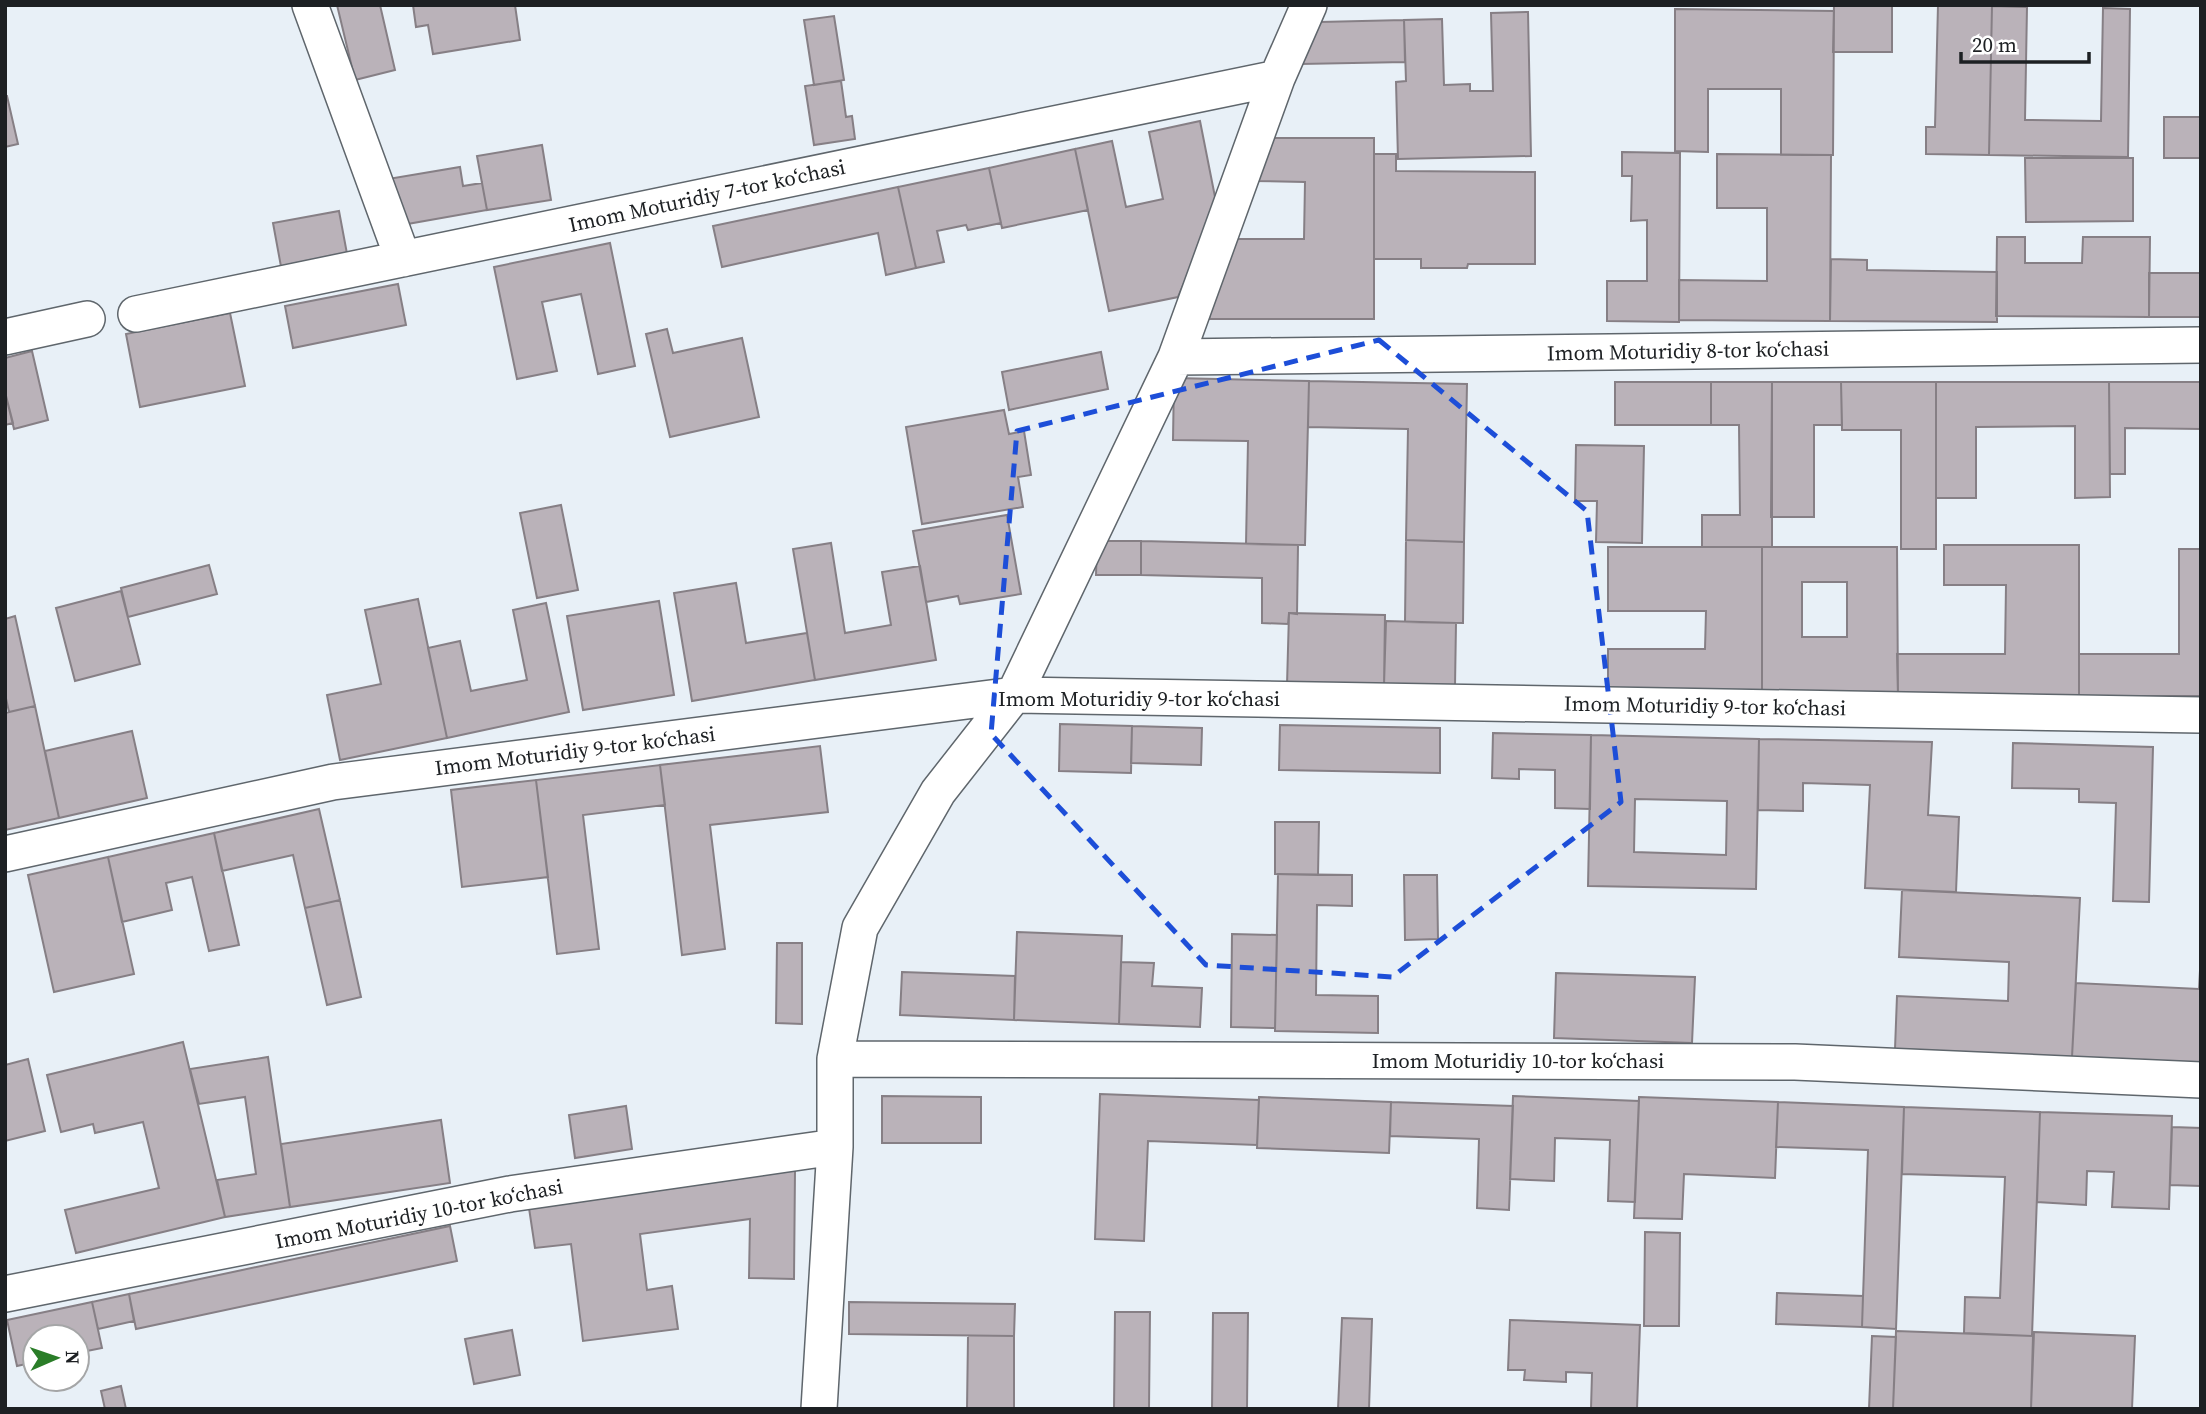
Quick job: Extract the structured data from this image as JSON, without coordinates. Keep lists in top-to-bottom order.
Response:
{
  "streets": {
    "street": [
      "Imom Moturidiy 7-tor koʻchasi",
      "Imom Moturidiy 8-tor koʻchasi",
      "Imom Moturidiy 9-tor koʻchasi",
      "Imom Moturidiy 10-tor koʻchasi"
    ]
  },
  "scale_bar": "20 m",
  "north": "right"
}
